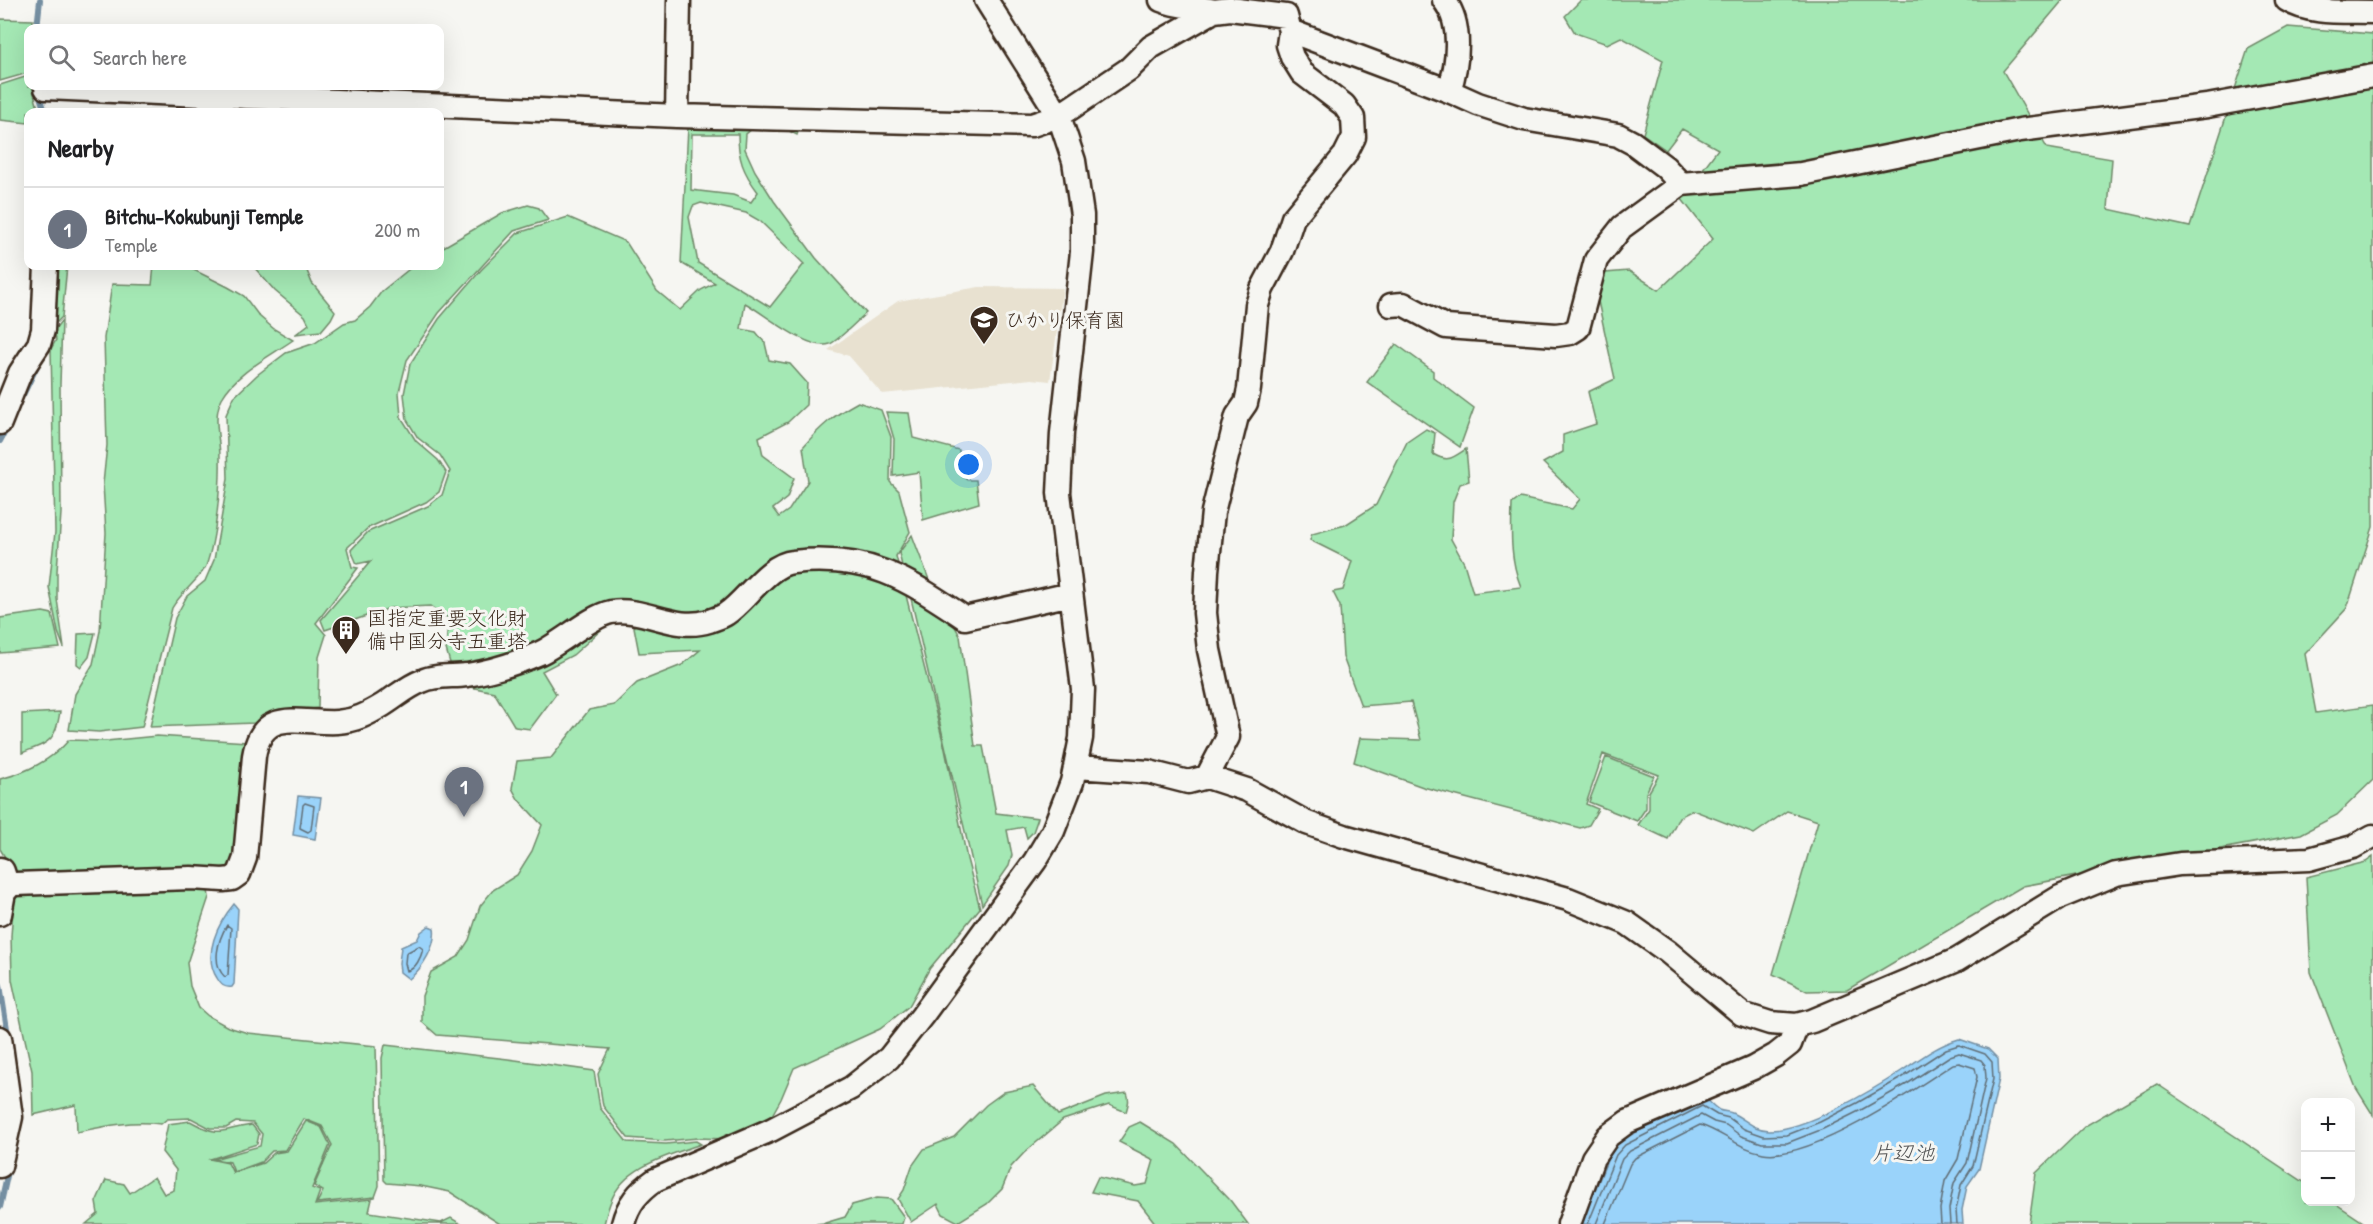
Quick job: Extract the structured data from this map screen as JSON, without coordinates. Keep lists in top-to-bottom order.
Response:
{
  "water": ["片辺池"],
  "places": {
    "school or university": ["ひかり保育園"],
    "building": ["国指定重要文化財 備中国分寺五重塔"]
  },
  "page": {
    "search": "Search here",
    "heading": "Nearby",
    "list": [
      {
        "mark": "1",
        "name": "Bitchu-Kokubunji Temple",
        "note": "Temple",
        "value": "200 m"
      }
    ],
    "pins": "1",
    "map_buttons": ["+", "−"]
  }
}
